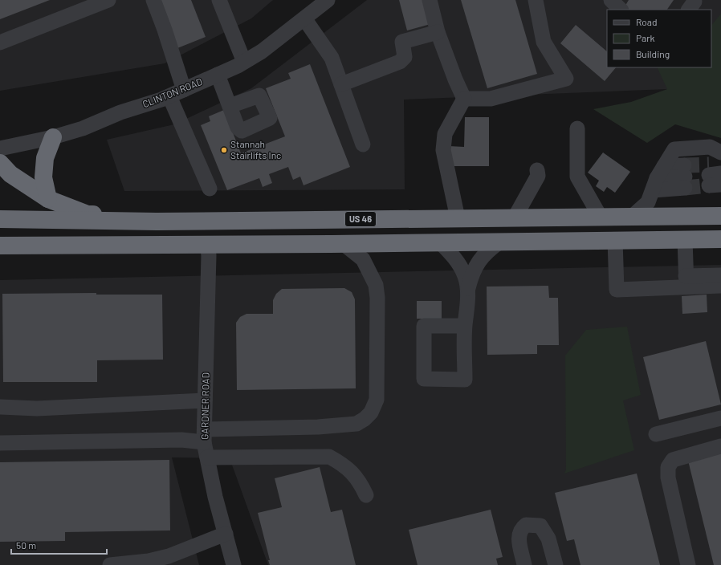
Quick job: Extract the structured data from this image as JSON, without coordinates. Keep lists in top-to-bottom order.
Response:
{
  "streets": {
    "highway": ["US 46"],
    "street": ["CLINTON ROAD", "GARDNER ROAD"]
  },
  "places": ["Stannah Stairlifts Inc"],
  "legend": ["Road", "Park", "Building"],
  "scale_bar": "50 m"
}
